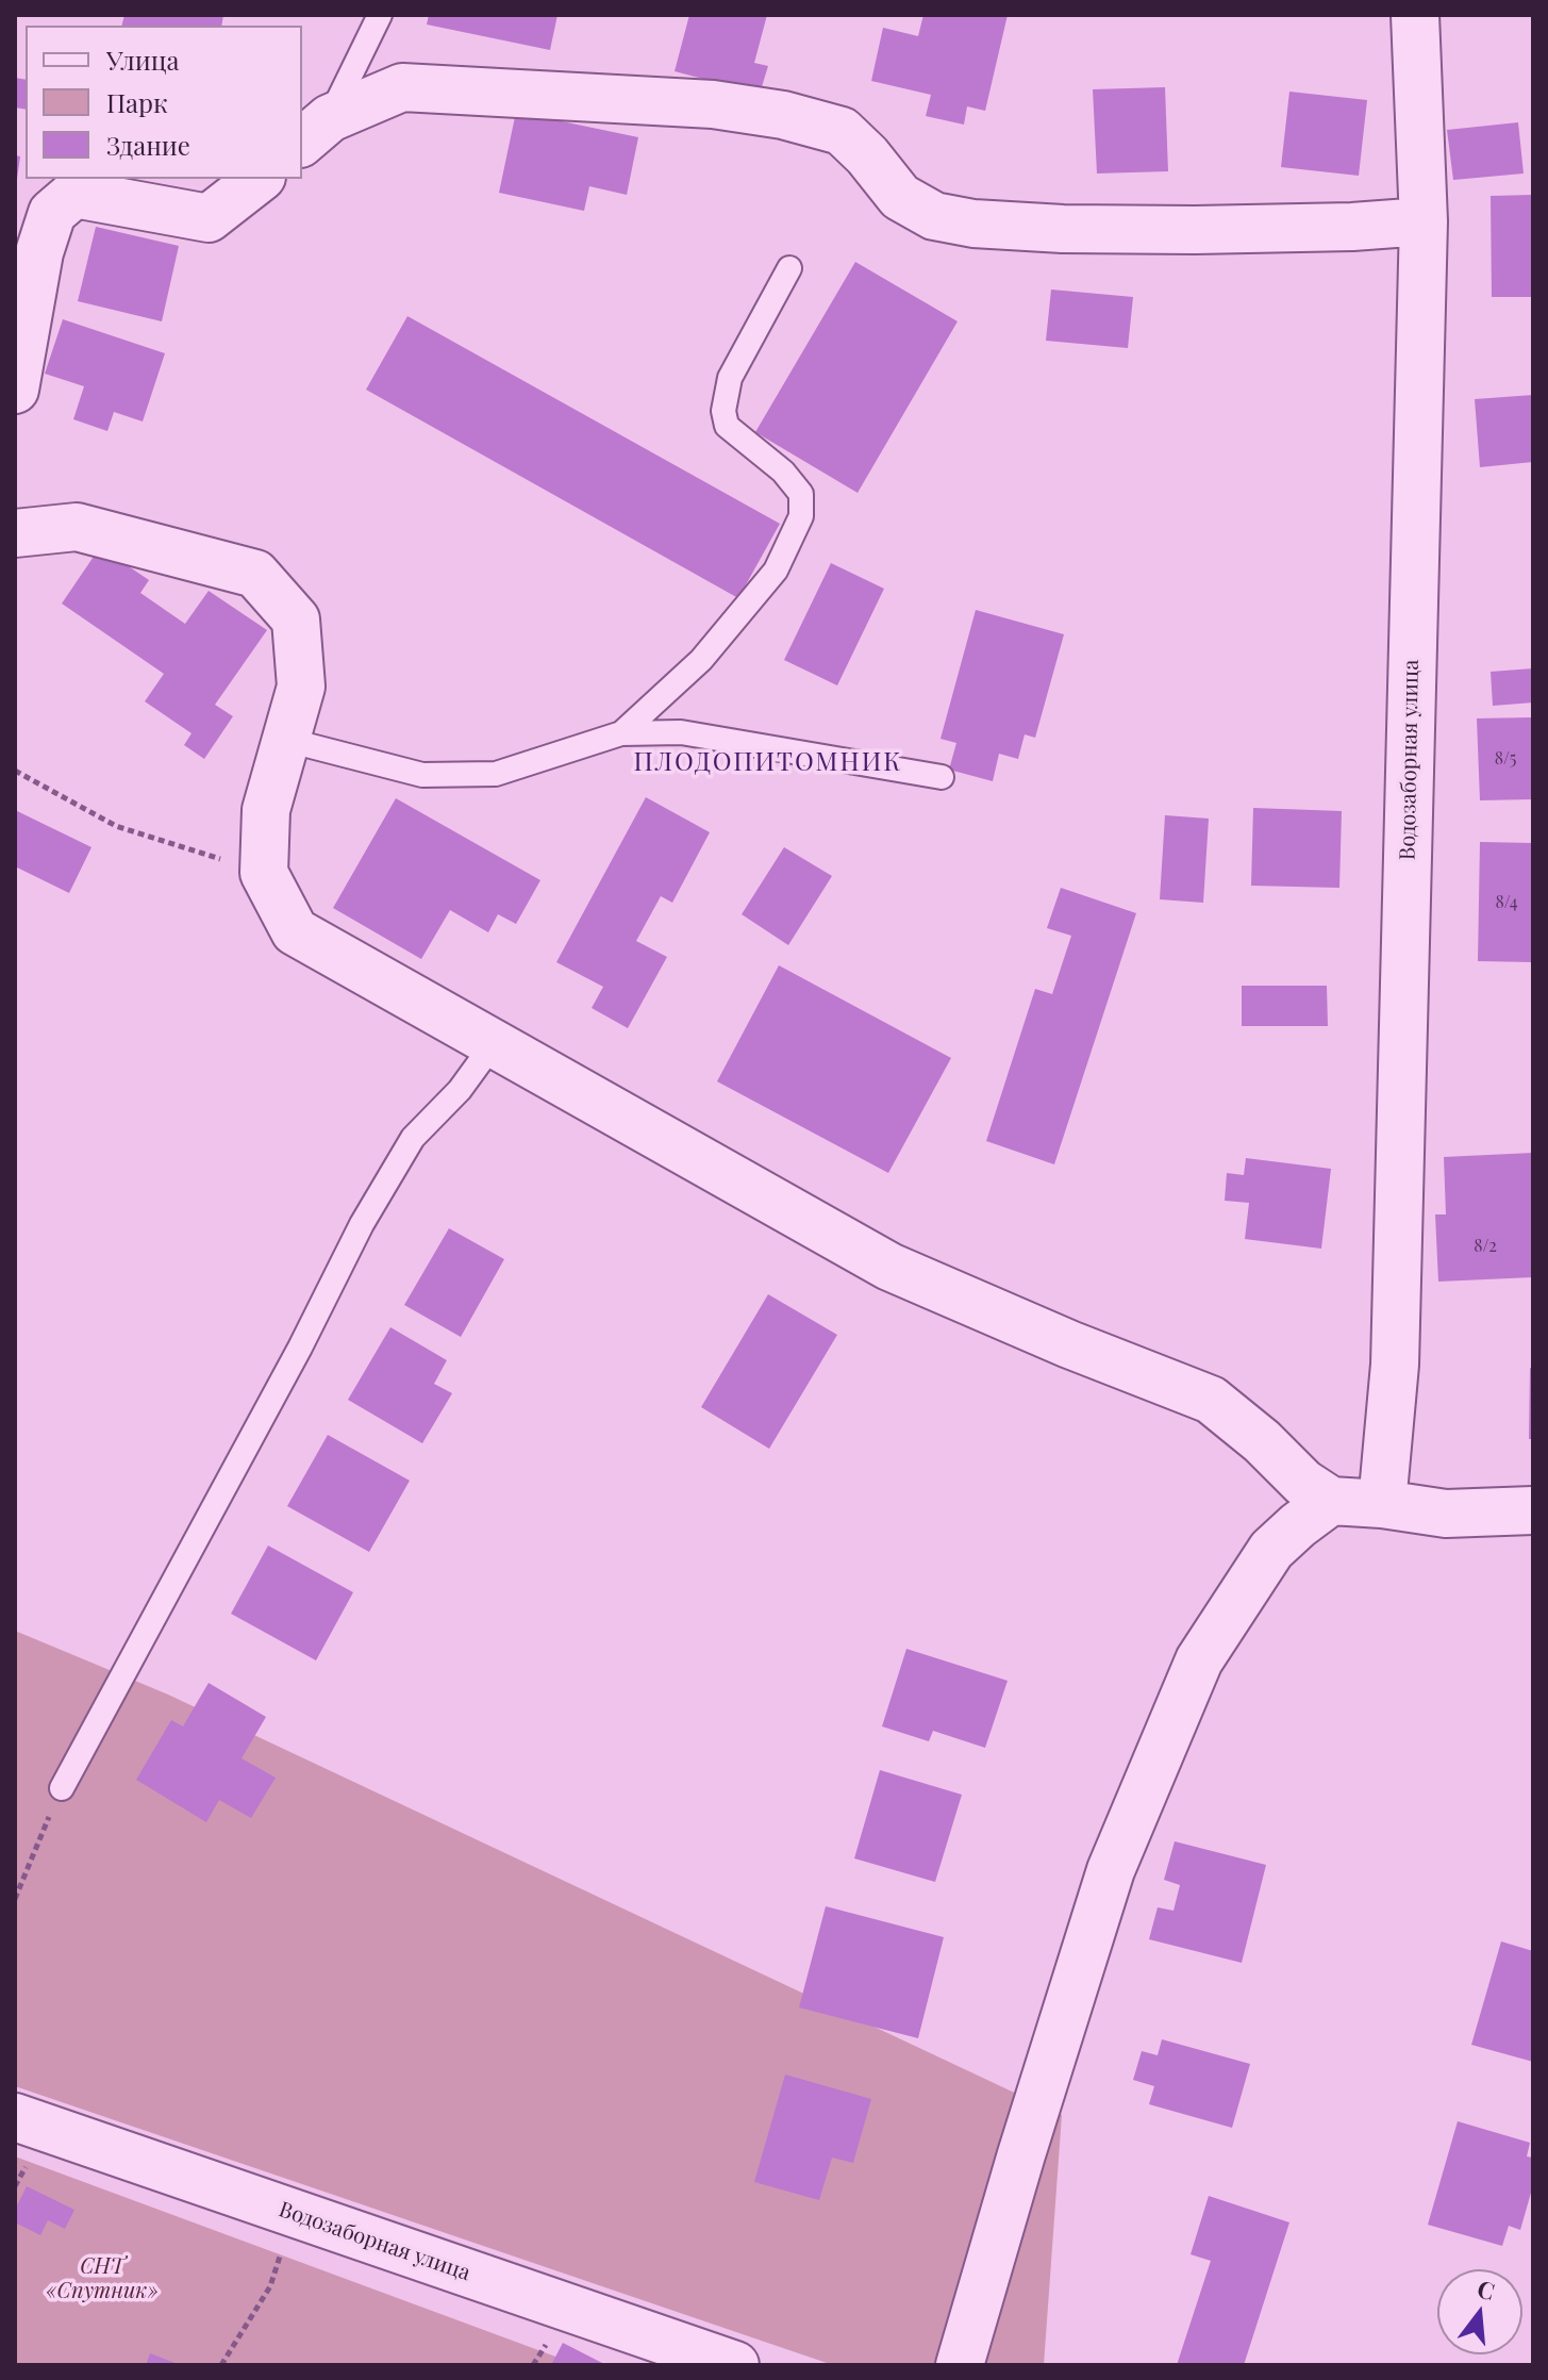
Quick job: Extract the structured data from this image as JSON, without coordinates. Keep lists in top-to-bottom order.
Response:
{
  "streets": {
    "street": ["Водозаборная улица"]
  },
  "districts": ["ПЛОДОПИТОМНИК"],
  "parks": ["СНТ «Спутник»"],
  "house_numbers": ["8/5", "8/4", "8/2"],
  "legend": ["Улица", "Парк", "Здание"],
  "north": "top"
}
